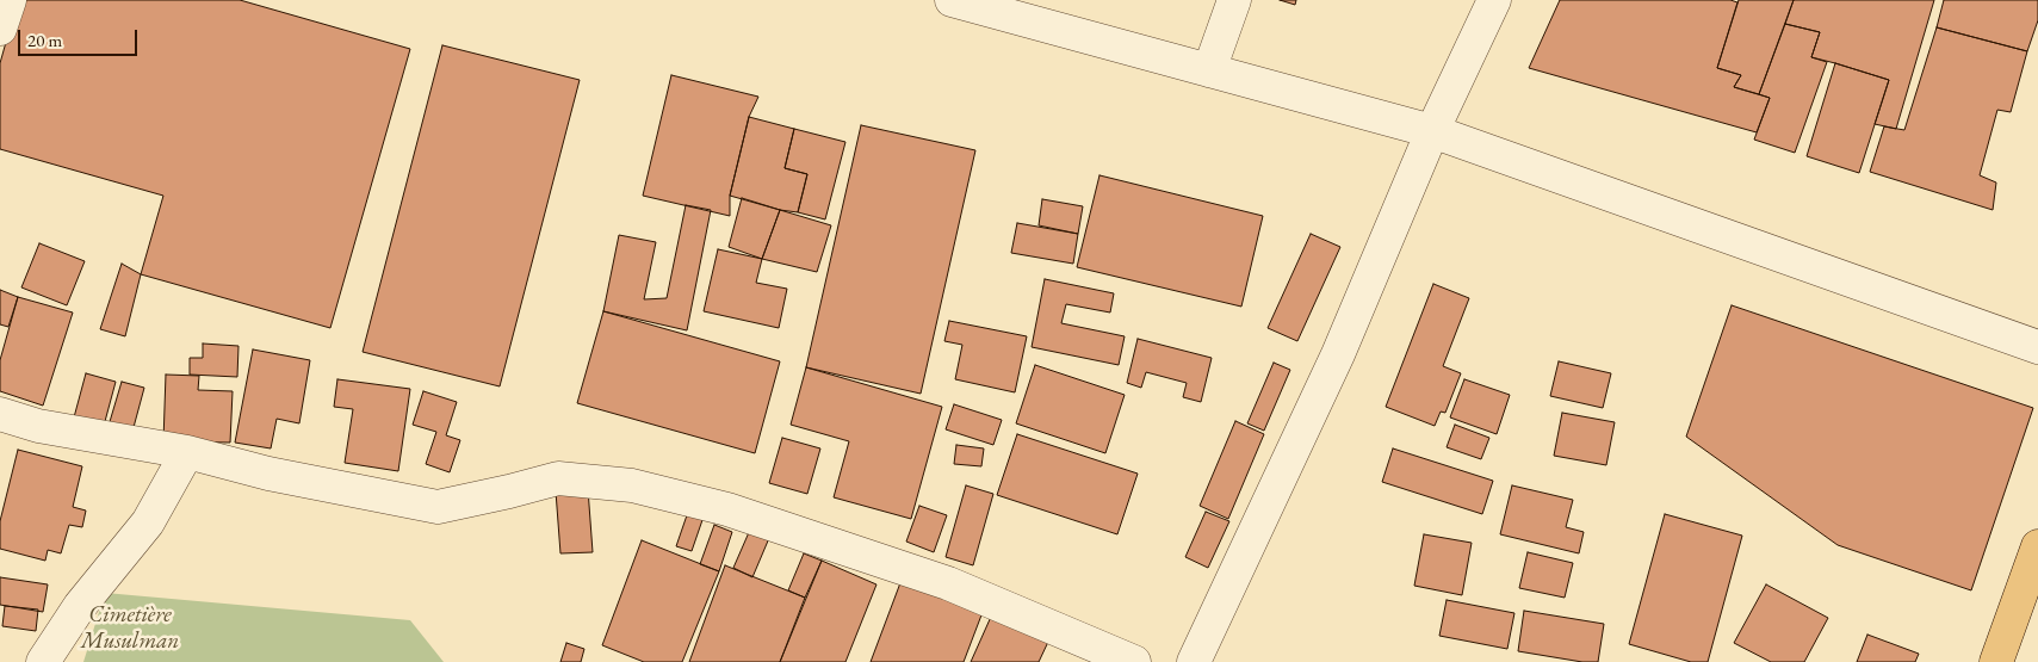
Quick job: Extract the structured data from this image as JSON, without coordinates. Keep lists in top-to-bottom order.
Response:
{
  "parks": ["Cimetière Musulman"],
  "scale_bar": "20 m"
}
